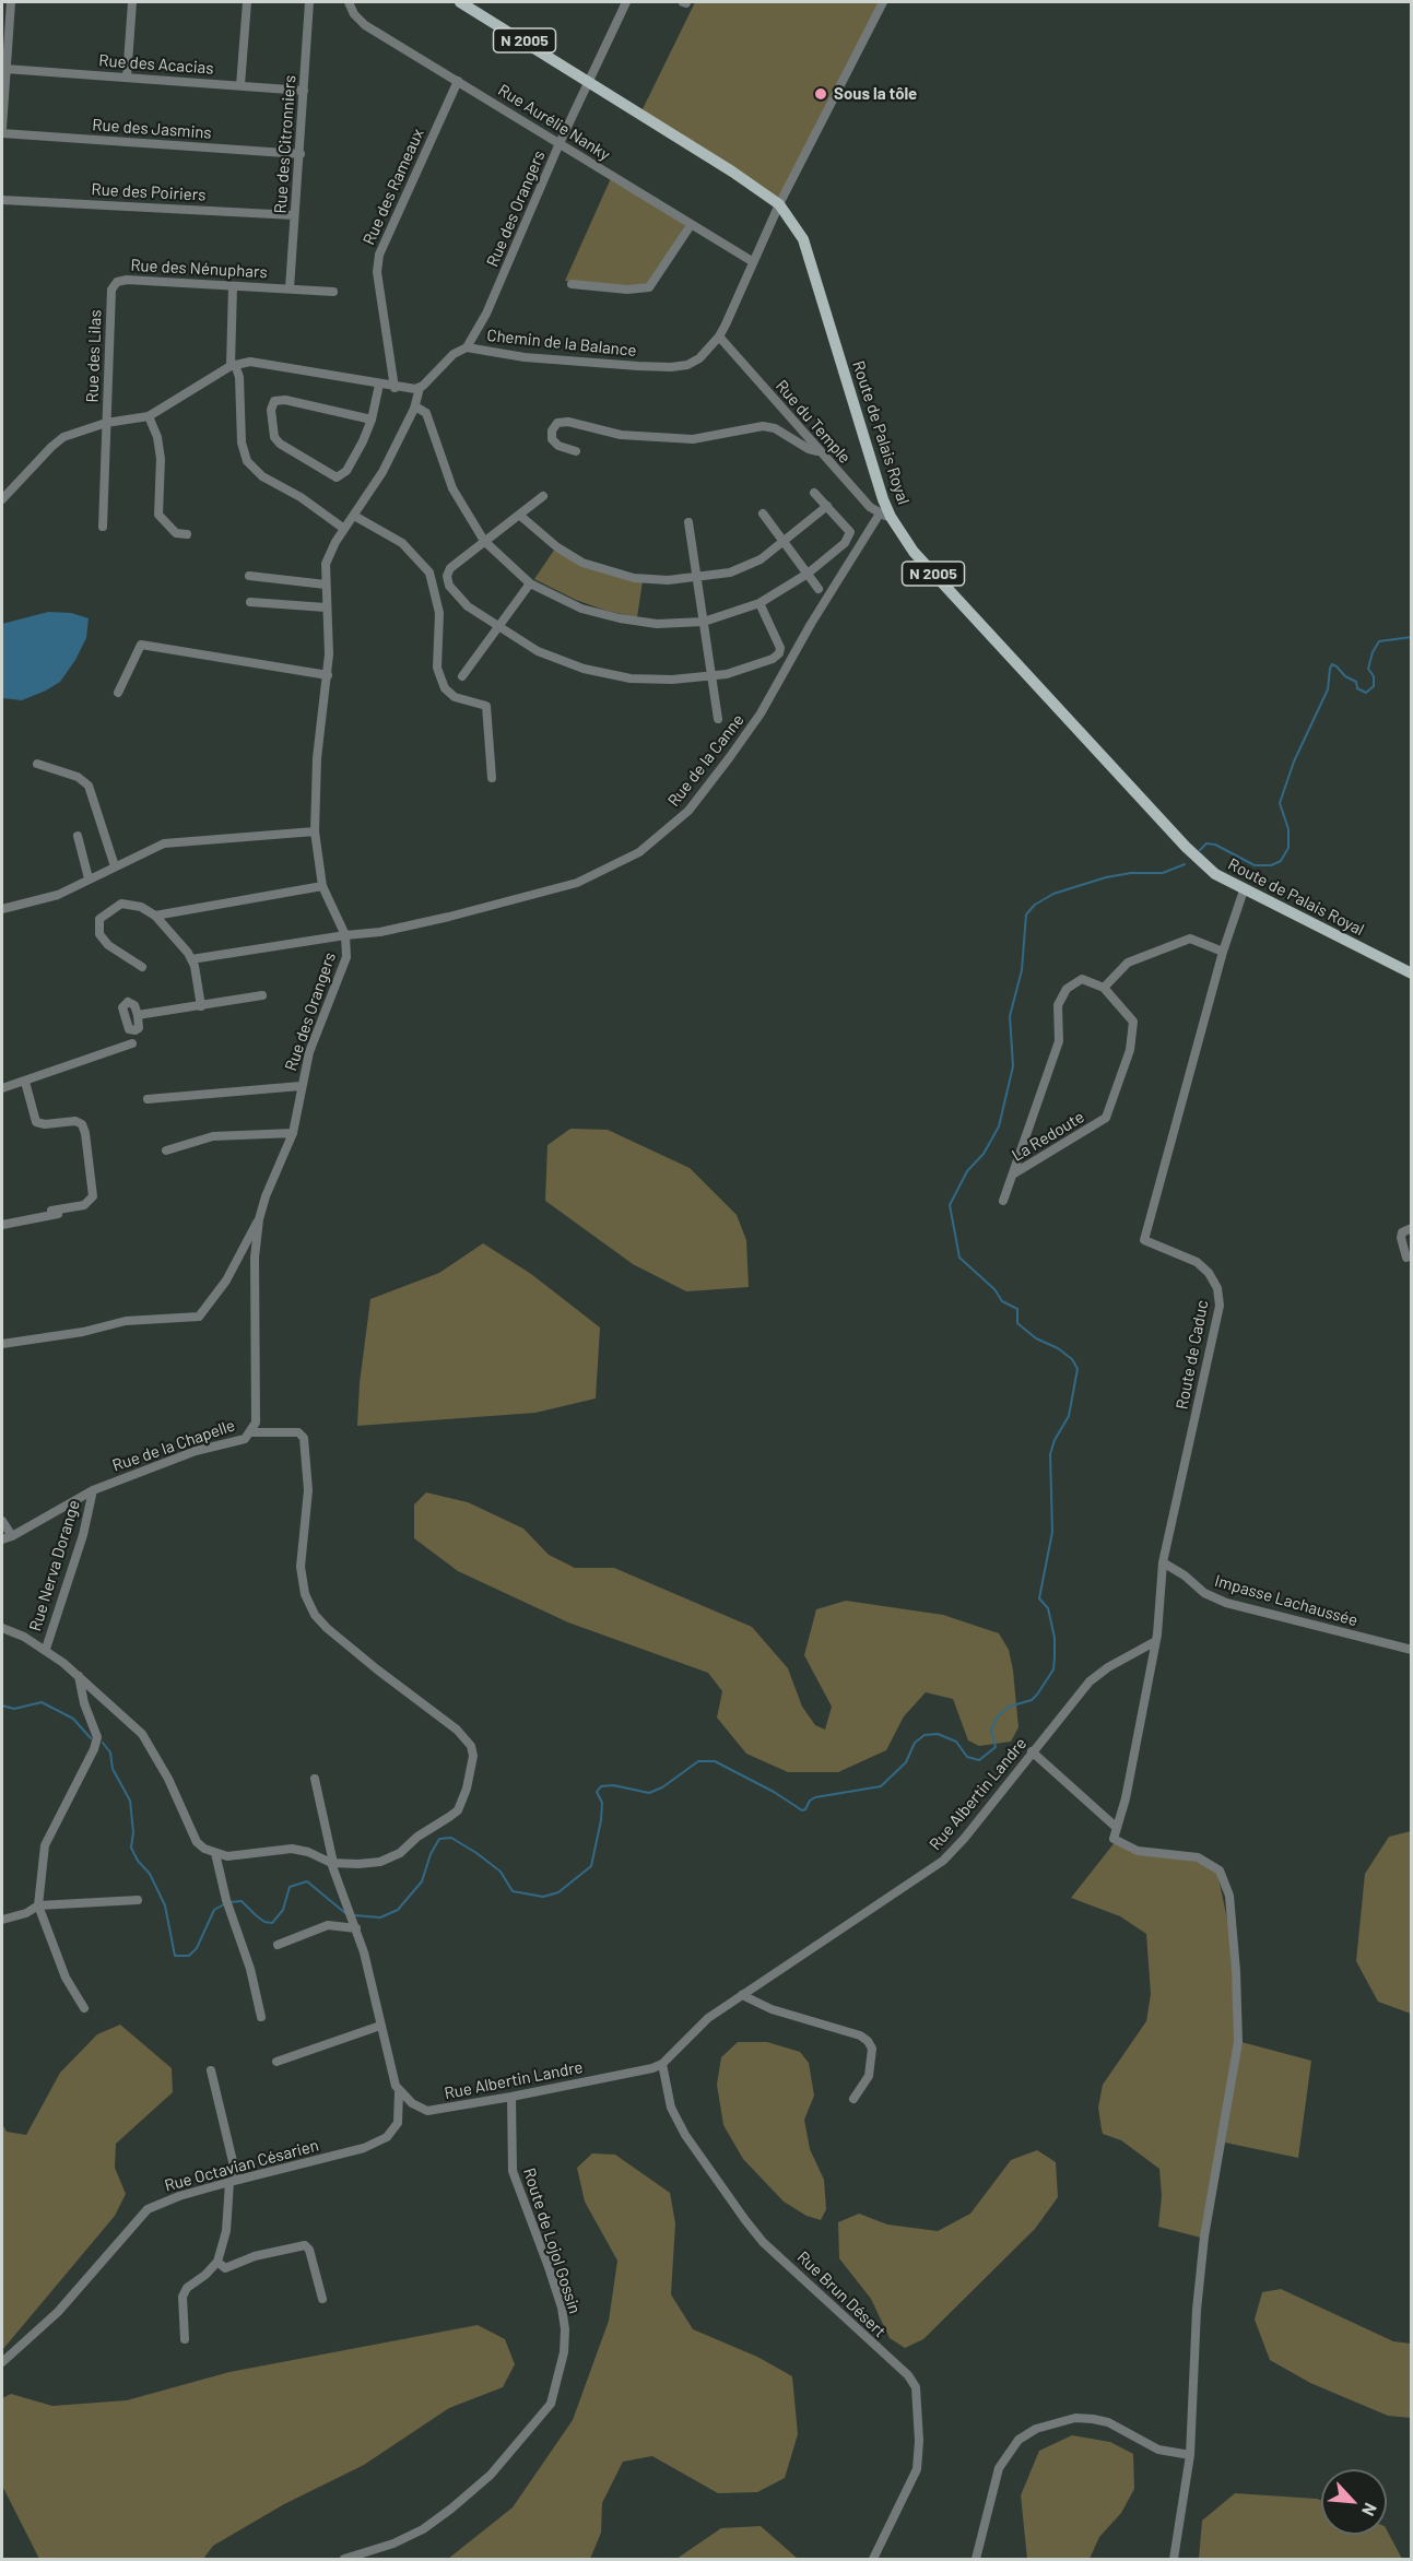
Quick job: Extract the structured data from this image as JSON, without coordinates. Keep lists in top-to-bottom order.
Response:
{
  "streets": {
    "main road": ["N 2005", "Route de Palais Royal"],
    "street": [
      "Rue des Acacias",
      "Rue Aurélie Nanky",
      "Rue des Jasmins",
      "Rue des Citronniers",
      "Rue des Rameaux",
      "Rue des Poiriers",
      "Rue des Orangers",
      "Rue des Nénuphars",
      "Chemin de la Balance",
      "Rue des Lilas",
      "Rue du Temple",
      "Rue de la Canne",
      "La Redoute",
      "Route de Caduc",
      "Rue de la Chapelle",
      "Rue Nerva Dorange",
      "Impasse Lachaussée",
      "Rue Albertin Landre",
      "Rue Octavian Césarien",
      "Route de Lojol Gossin",
      "Rue Brun Désert"
    ]
  },
  "crossings": [
    ["Rue des Acacias", "Rue des Citronniers"],
    ["Rue Aurélie Nanky", "Rue des Rameaux"],
    ["Rue Aurélie Nanky", "Rue des Orangers"],
    ["Rue Aurélie Nanky", "Chemin de la Balance"],
    ["Rue des Jasmins", "Rue des Citronniers"],
    ["Rue des Citronniers", "Rue des Poiriers"],
    ["Rue des Citronniers", "Rue des Nénuphars"],
    ["Rue des Orangers", "Chemin de la Balance"],
    ["Rue des Orangers", "Route de Palais Royal"],
    ["Rue des Orangers", "Rue de la Canne"],
    ["Rue des Orangers", "Rue de la Chapelle"],
    ["Rue des Nénuphars", "Rue des Lilas"],
    ["Chemin de la Balance", "Rue du Temple"],
    ["Chemin de la Balance", "Route de Palais Royal"],
    ["Rue du Temple", "Route de Palais Royal"],
    ["Rue du Temple", "Rue de la Canne"],
    ["Route de Palais Royal", "Rue de la Canne"],
    ["Route de Palais Royal", "Route de Caduc"],
    ["Route de Caduc", "Impasse Lachaussée"],
    ["Route de Caduc", "Rue Albertin Landre"],
    ["Rue de la Chapelle", "Rue Nerva Dorange"],
    ["Rue Albertin Landre", "Rue Octavian Césarien"],
    ["Rue Albertin Landre", "Route de Lojol Gossin"],
    ["Rue Albertin Landre", "Rue Brun Désert"]
  ],
  "places": ["Sous la tôle"],
  "north": "bottom right"
}
